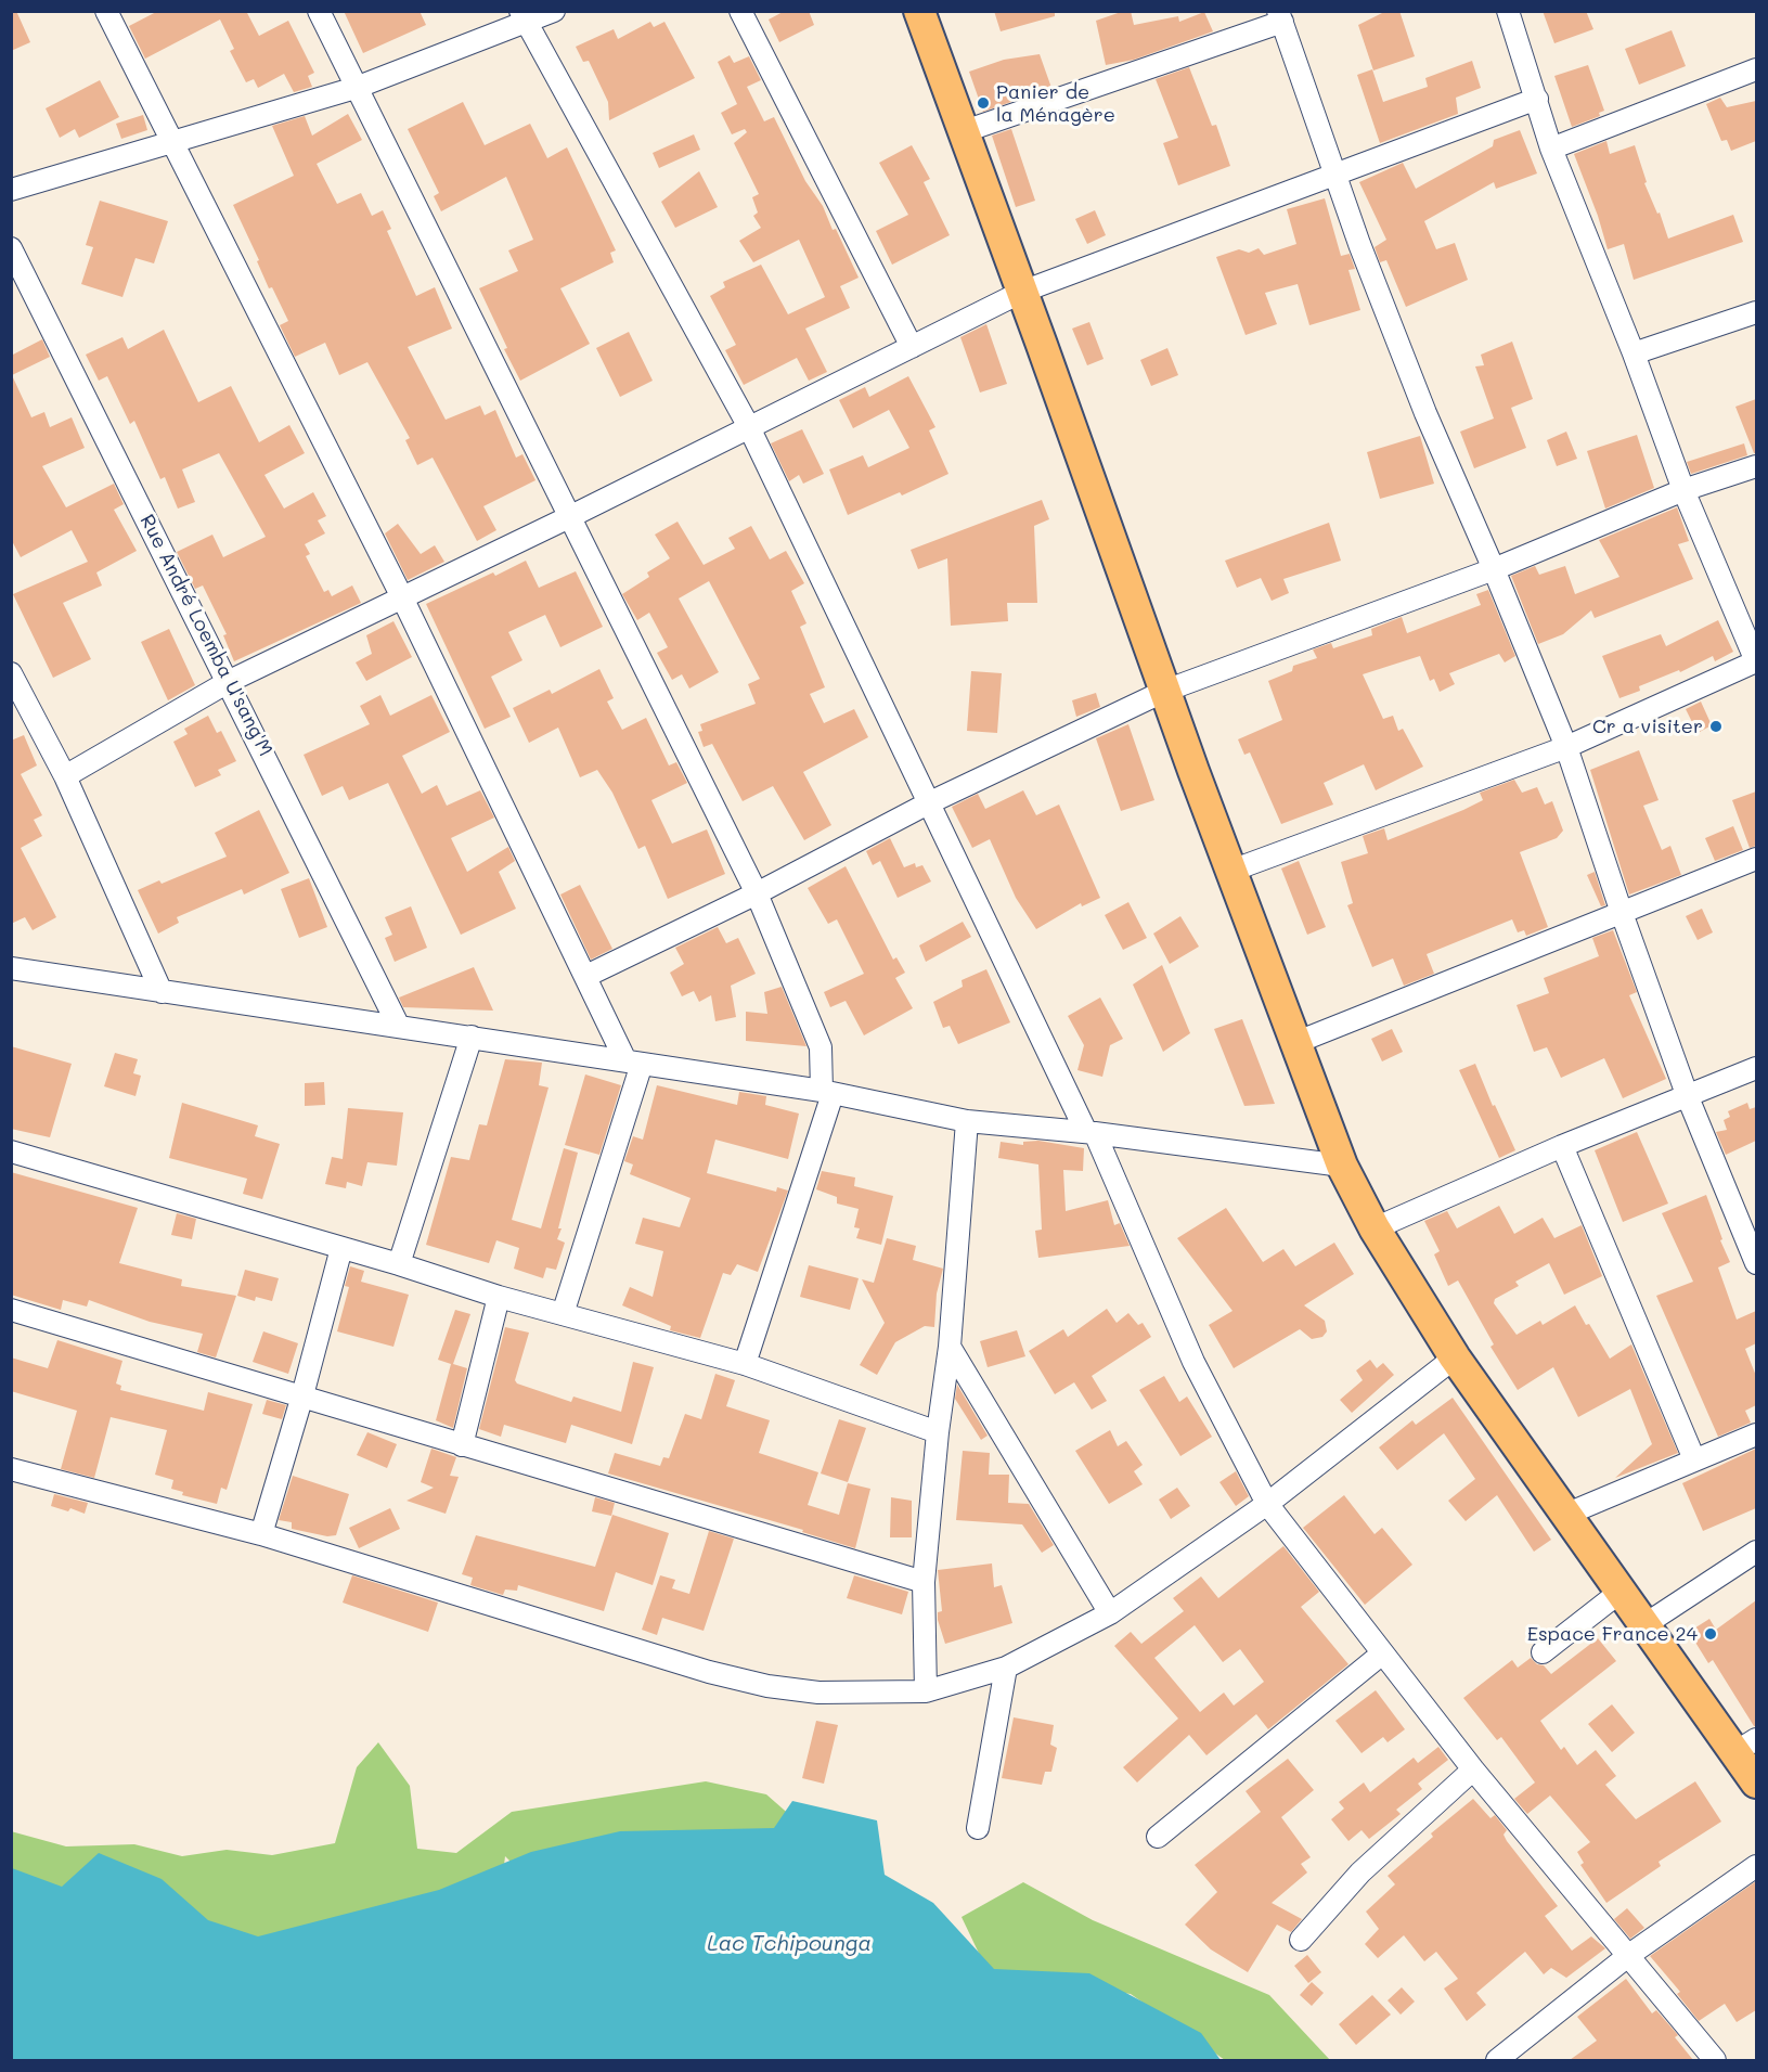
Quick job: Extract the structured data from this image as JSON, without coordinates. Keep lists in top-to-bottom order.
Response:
{
  "streets": {
    "street": ["Rue André Loemba U'sang'M"]
  },
  "water": ["Lac Tchipounga"],
  "places": ["Panier de la Ménagère", "Cr a visiter", "Espace France 24"]
}
